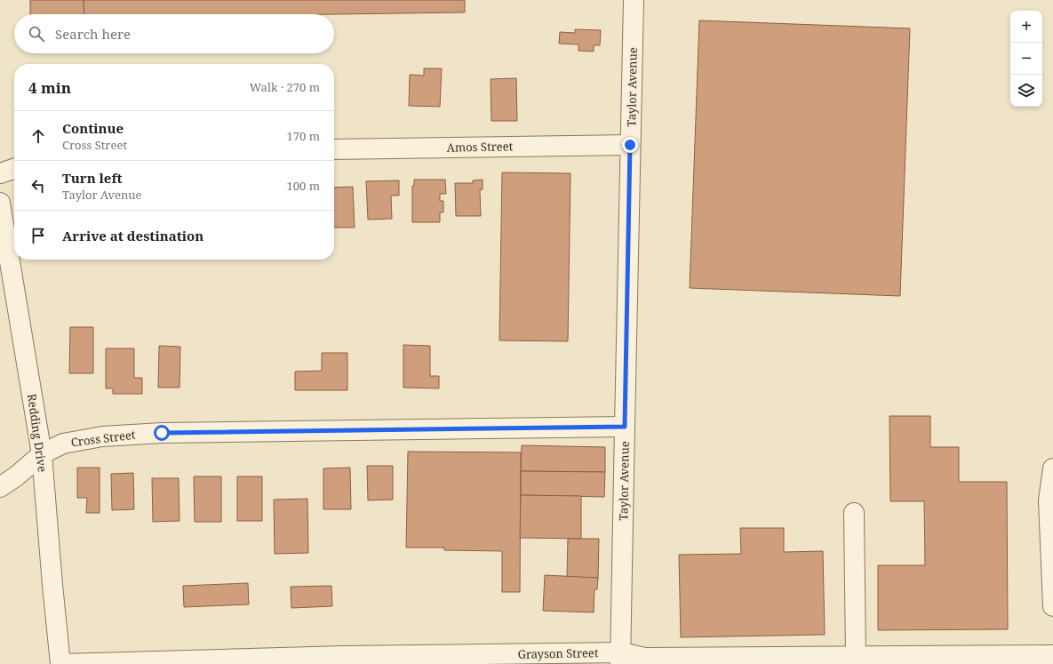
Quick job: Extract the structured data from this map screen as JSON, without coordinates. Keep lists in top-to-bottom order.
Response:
{
  "streets": {
    "street": [
      "Taylor Avenue",
      "Amos Street",
      "Redding Drive",
      "Cross Street",
      "Grayson Street"
    ]
  },
  "crossings": [
    ["Taylor Avenue", "Amos Street"],
    ["Taylor Avenue", "Cross Street"],
    ["Taylor Avenue", "Grayson Street"],
    ["Redding Drive", "Cross Street"],
    ["Redding Drive", "Grayson Street"]
  ],
  "page": {
    "map_buttons": ["+", "−"],
    "search": "Search here",
    "heading": ["4 min", "Walk · 270 m"],
    "list": [
      ["Continue", "Cross Street", "170 m"],
      ["Turn left", "Taylor Avenue", "100 m"],
      "Arrive at destination"
    ]
  }
}
